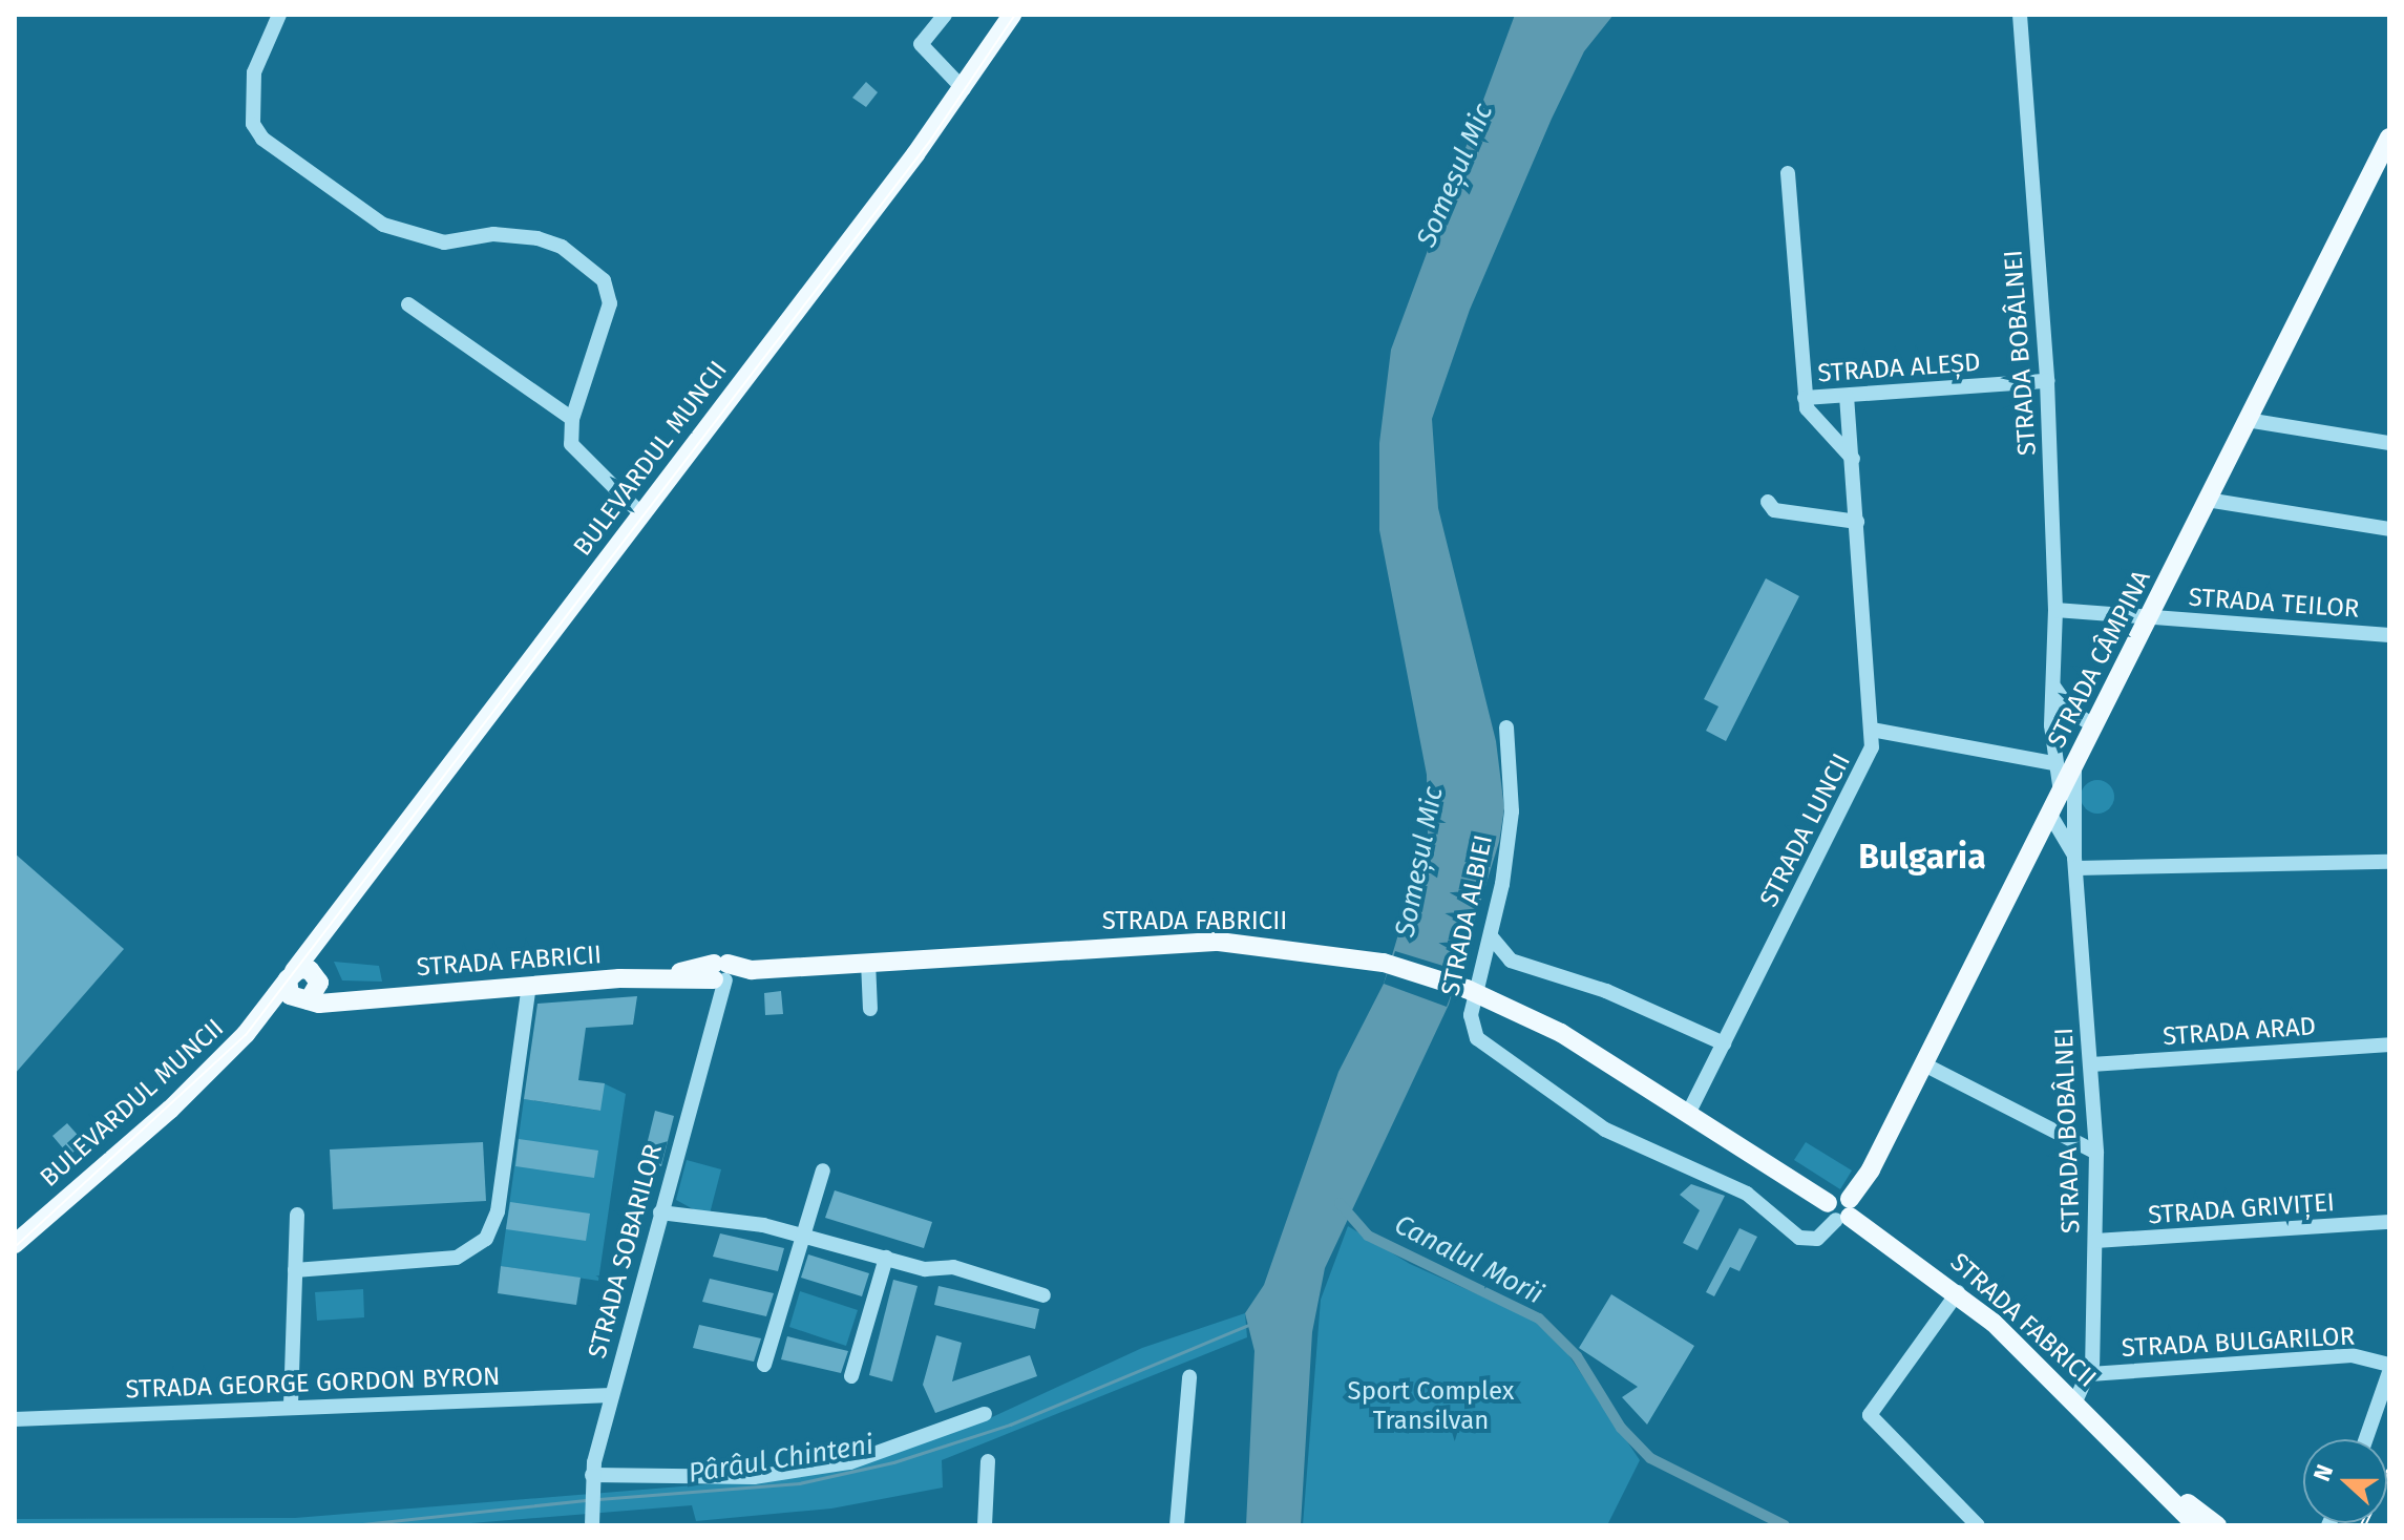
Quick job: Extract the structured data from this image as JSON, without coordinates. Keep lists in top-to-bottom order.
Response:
{
  "streets": {
    "main road": ["BULEVARDUL MUNCII", "STRADA CÂMPINA", "STRADA FABRICII"],
    "street": [
      "STRADA BOBÂLNEI",
      "STRADA ALEȘD",
      "STRADA TEILOR",
      "STRADA LUNCII",
      "STRADA ALBIEI",
      "STRADA ARAD",
      "STRADA GRIVIȚEI",
      "STRADA SOBARILOR",
      "STRADA BULGARILOR",
      "STRADA GEORGE GORDON BYRON"
    ]
  },
  "crossings": [
    ["STRADA BOBÂLNEI", "STRADA ALEȘD"],
    ["STRADA BOBÂLNEI", "STRADA TEILOR"],
    ["STRADA BOBÂLNEI", "STRADA CÂMPINA"],
    ["STRADA BOBÂLNEI", "STRADA FABRICII"],
    ["STRADA BOBÂLNEI", "STRADA ARAD"],
    ["STRADA BOBÂLNEI", "STRADA GRIVIȚEI"],
    ["STRADA BOBÂLNEI", "STRADA BULGARILOR"],
    ["STRADA ALEȘD", "STRADA LUNCII"],
    ["BULEVARDUL MUNCII", "STRADA FABRICII"],
    ["STRADA TEILOR", "STRADA CÂMPINA"],
    ["STRADA CÂMPINA", "STRADA ALBIEI"],
    ["STRADA CÂMPINA", "STRADA FABRICII"],
    ["STRADA LUNCII", "STRADA FABRICII"],
    ["STRADA ALBIEI", "STRADA FABRICII"],
    ["STRADA FABRICII", "STRADA SOBARILOR"],
    ["STRADA SOBARILOR", "STRADA GEORGE GORDON BYRON"]
  ],
  "districts": ["Bulgaria"],
  "water": ["Someșul Mic", "Canalul Morii", "Pârâul Chinteni"],
  "parks": ["Sport Complex Transilvan"],
  "north": "left"
}
